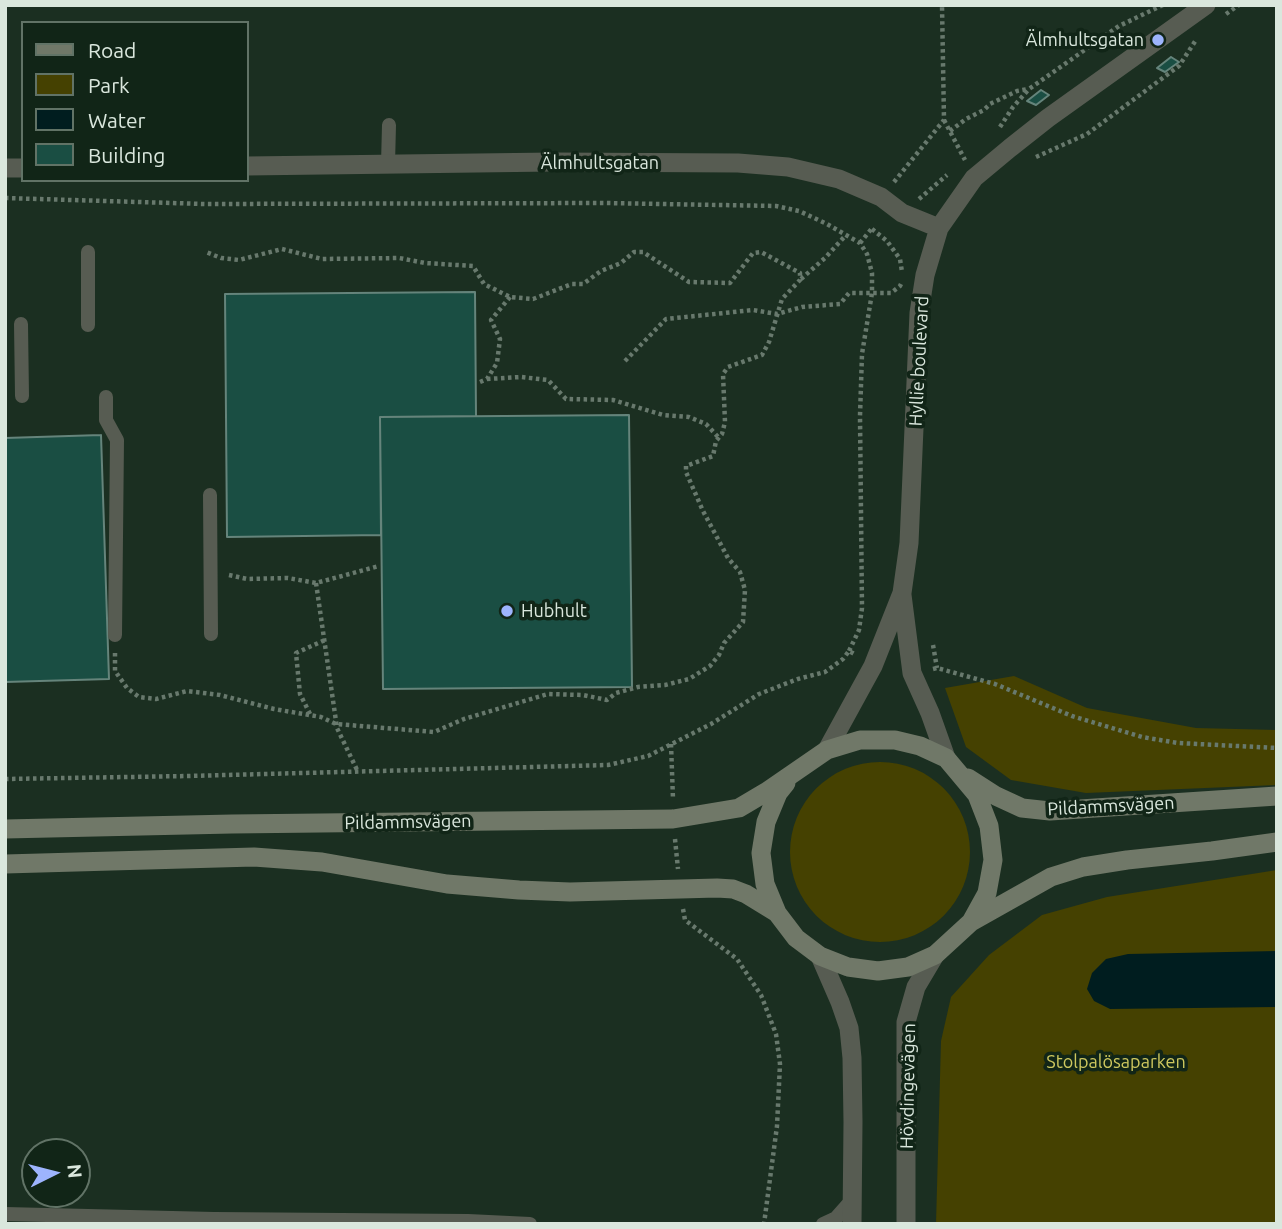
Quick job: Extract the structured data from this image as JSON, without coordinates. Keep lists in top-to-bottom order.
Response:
{
  "streets": {
    "main road": ["Pildammsvägen"],
    "street": ["Älmhultsgatan", "Hyllie boulevard", "Hövdingevägen"]
  },
  "crossings": [
    ["Älmhultsgatan", "Hyllie boulevard"],
    ["Hyllie boulevard", "Pildammsvägen"],
    ["Hyllie boulevard", "Hövdingevägen"],
    ["Pildammsvägen", "Hövdingevägen"]
  ],
  "parks": ["Stolpalösaparken"],
  "places": ["Älmhultsgatan", "Hubhult"],
  "legend": [
    "Road",
    "Park",
    "Water",
    "Building"
  ],
  "north": "right"
}
